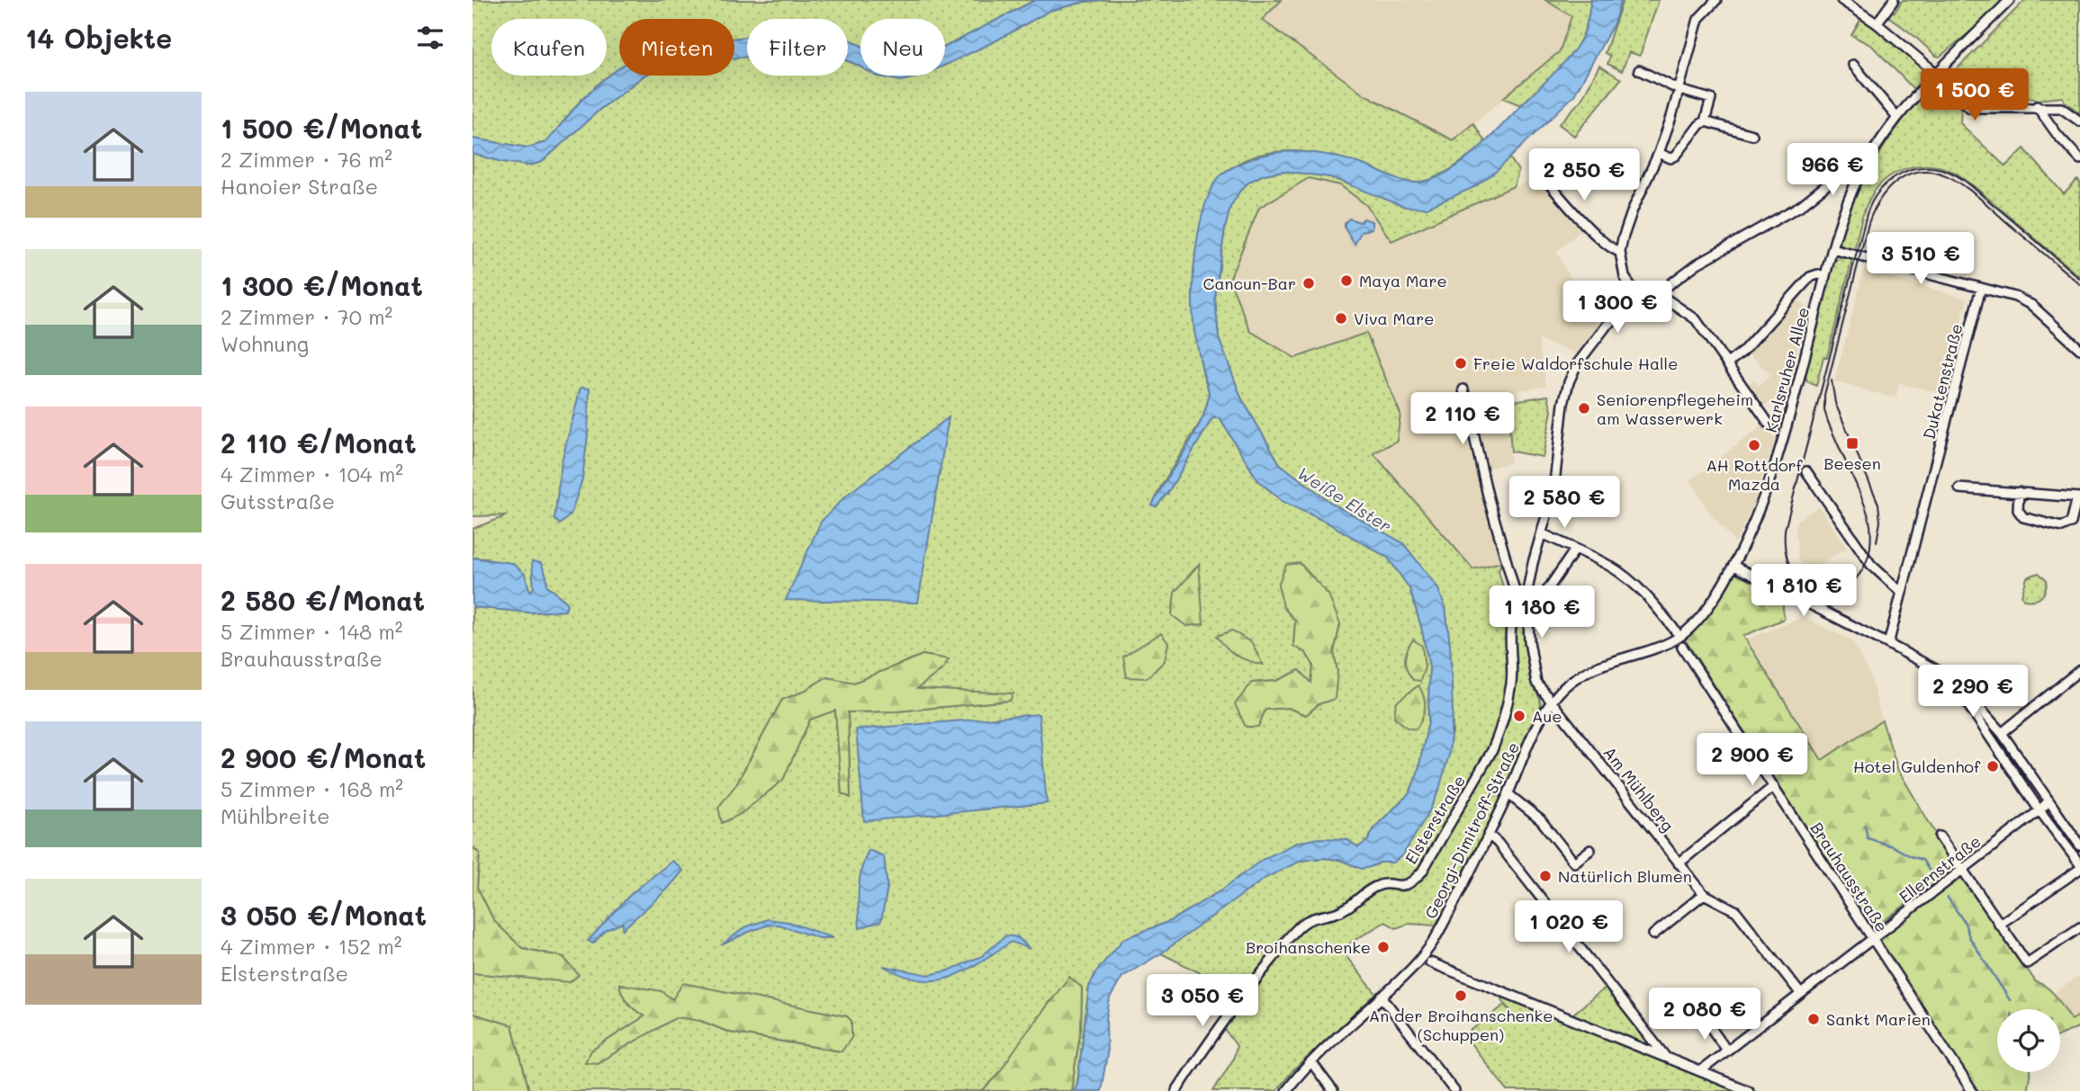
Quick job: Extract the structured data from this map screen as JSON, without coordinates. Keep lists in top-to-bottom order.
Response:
{
  "streets": {
    "street": [
      "Karlsruher Allee",
      "Dukatenstraße",
      "Am Mühlberg",
      "Elsterstraße",
      "Georgi-Dimitroff-Straße",
      "Ellernstraße",
      "Brauhausstraße"
    ]
  },
  "crossings": [
    ["Karlsruher Allee", "Am Mühlberg"],
    ["Karlsruher Allee", "Georgi-Dimitroff-Straße"],
    ["Am Mühlberg", "Georgi-Dimitroff-Straße"],
    ["Am Mühlberg", "Ellernstraße"],
    ["Ellernstraße", "Brauhausstraße"]
  ],
  "water": ["Weiße Elster"],
  "places": {
    "other": [
      "Maya Mare",
      "Cancun-Bar",
      "Viva Mare",
      "Freie Waldorfschule Halle",
      "Seniorenpflegeheim am Wasserwerk",
      "AH Rottdorf Mazda",
      "Aue",
      "Hotel Guldenhof",
      "Natürlich Blumen",
      "Broihanschenke",
      "An der Broihanschenke (Schuppen)",
      "Sankt Marien"
    ],
    "transit": ["Beesen"]
  },
  "page": {
    "heading": "14 Objekte",
    "chip": [
      "Kaufen",
      "Mieten",
      "Filter",
      "Neu"
    ],
    "price": [
      "1 500 €",
      "966 €",
      "2 850 €",
      "3 510 €",
      "1 300 €",
      "2 110 €",
      "2 580 €",
      "1 810 €",
      "1 180 €",
      "2 290 €",
      "2 900 €",
      "1 020 €",
      "3 050 €",
      "2 080 €"
    ],
    "list": [
      {
        "name": "1 500 €/Monat",
        "note": "2 Zimmer · 76 m² · Hanoier Straße"
      },
      {
        "name": "1 300 €/Monat",
        "note": "2 Zimmer · 70 m² · Wohnung"
      },
      {
        "name": "2 110 €/Monat",
        "note": "4 Zimmer · 104 m² · Gutsstraße"
      },
      {
        "name": "2 580 €/Monat",
        "note": "5 Zimmer · 148 m² · Brauhausstraße"
      },
      {
        "name": "2 900 €/Monat",
        "note": "5 Zimmer · 168 m² · Mühlbreite"
      },
      {
        "name": "3 050 €/Monat",
        "note": "4 Zimmer · 152 m² · Elsterstraße"
      }
    ]
  }
}
